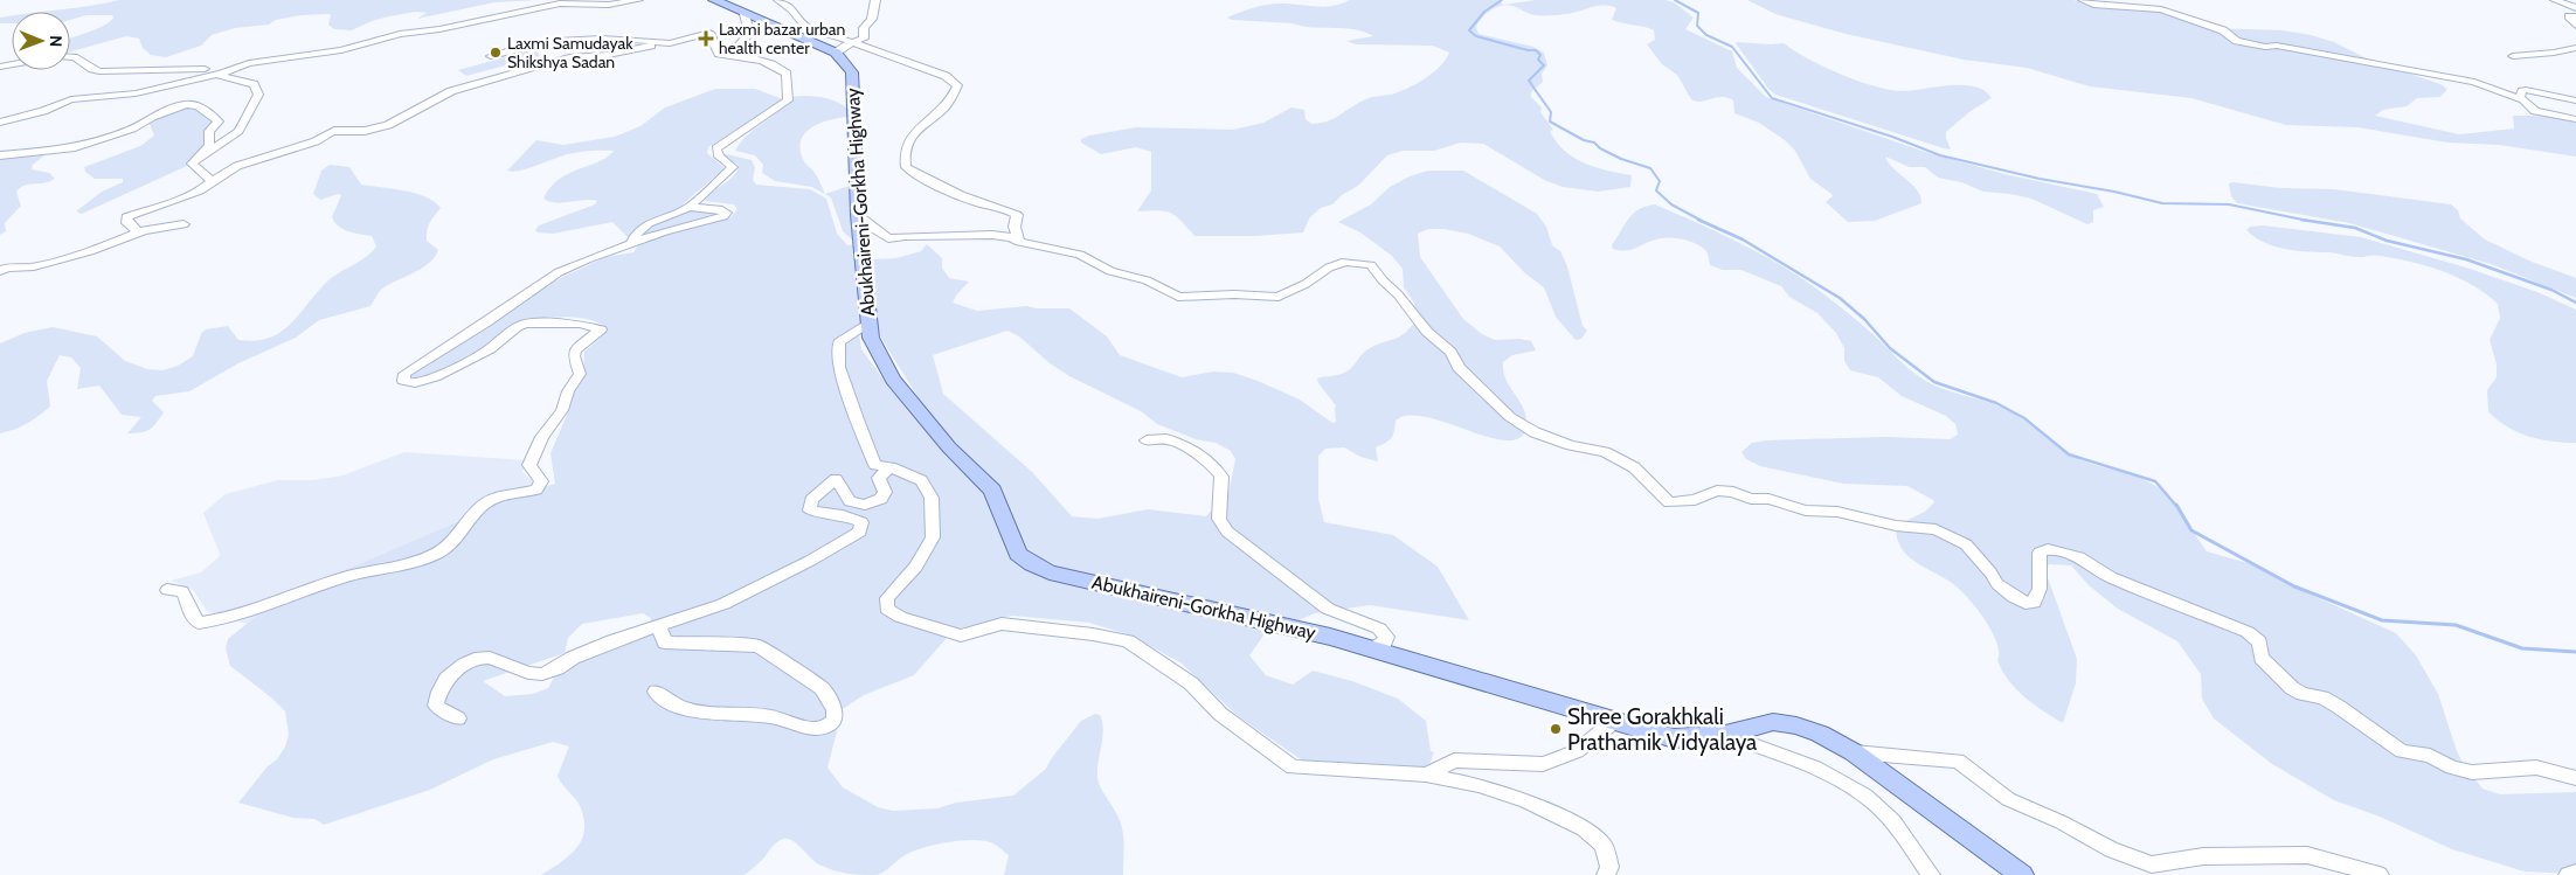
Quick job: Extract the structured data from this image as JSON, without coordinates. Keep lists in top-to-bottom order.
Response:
{
  "streets": {
    "main road": ["Abukhaireni-Gorkha Highway"]
  },
  "places": {
    "health": ["Laxmi bazar urban health center"],
    "other": ["Laxmi Samudayak Shikshya Sadan", "Shree Gorakhkali Prathamik Vidyalaya"]
  },
  "north": "right"
}
